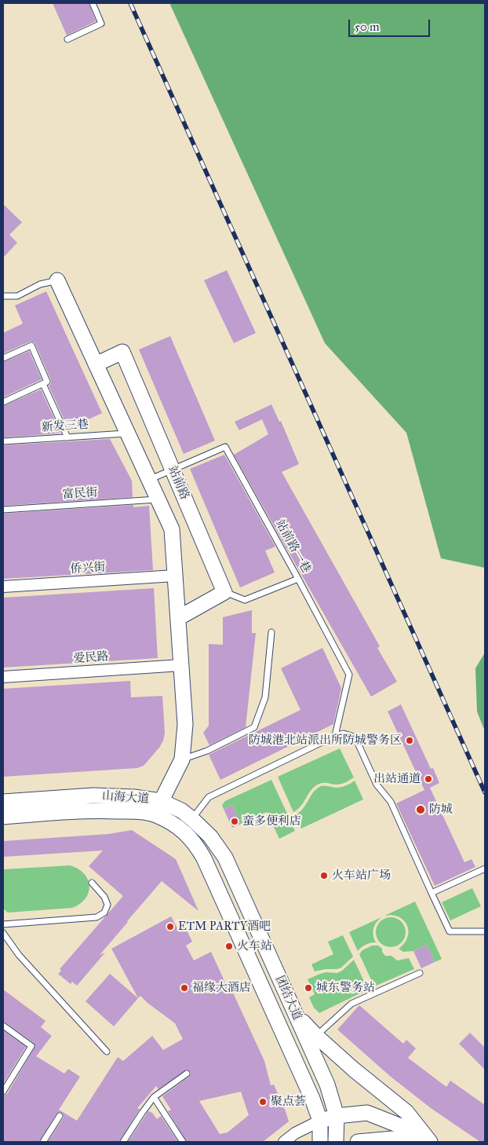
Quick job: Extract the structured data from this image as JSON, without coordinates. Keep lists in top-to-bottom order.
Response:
{
  "streets": {
    "main road": ["站前路", "山海大道", "团结大道"],
    "street": ["侨兴街", "爱民路"],
    "lane": ["新发三巷", "富民街", "站前路一巷"]
  },
  "crossings": [
    ["新发三巷", "站前路"],
    ["站前路", "富民街"],
    ["站前路", "站前路一巷"],
    ["站前路", "侨兴街"],
    ["站前路", "爱民路"],
    ["站前路", "山海大道"],
    ["山海大道", "团结大道"]
  ],
  "places": [
    "防城港北站派出所防城警务区",
    "出站通道",
    "防城",
    "蛮多便利店",
    "火车站广场",
    "ETM PARTY酒吧",
    "火车站",
    "福缘大酒店",
    "城东警务站",
    "聚点荟"
  ],
  "scale_bar": "50 m"
}
